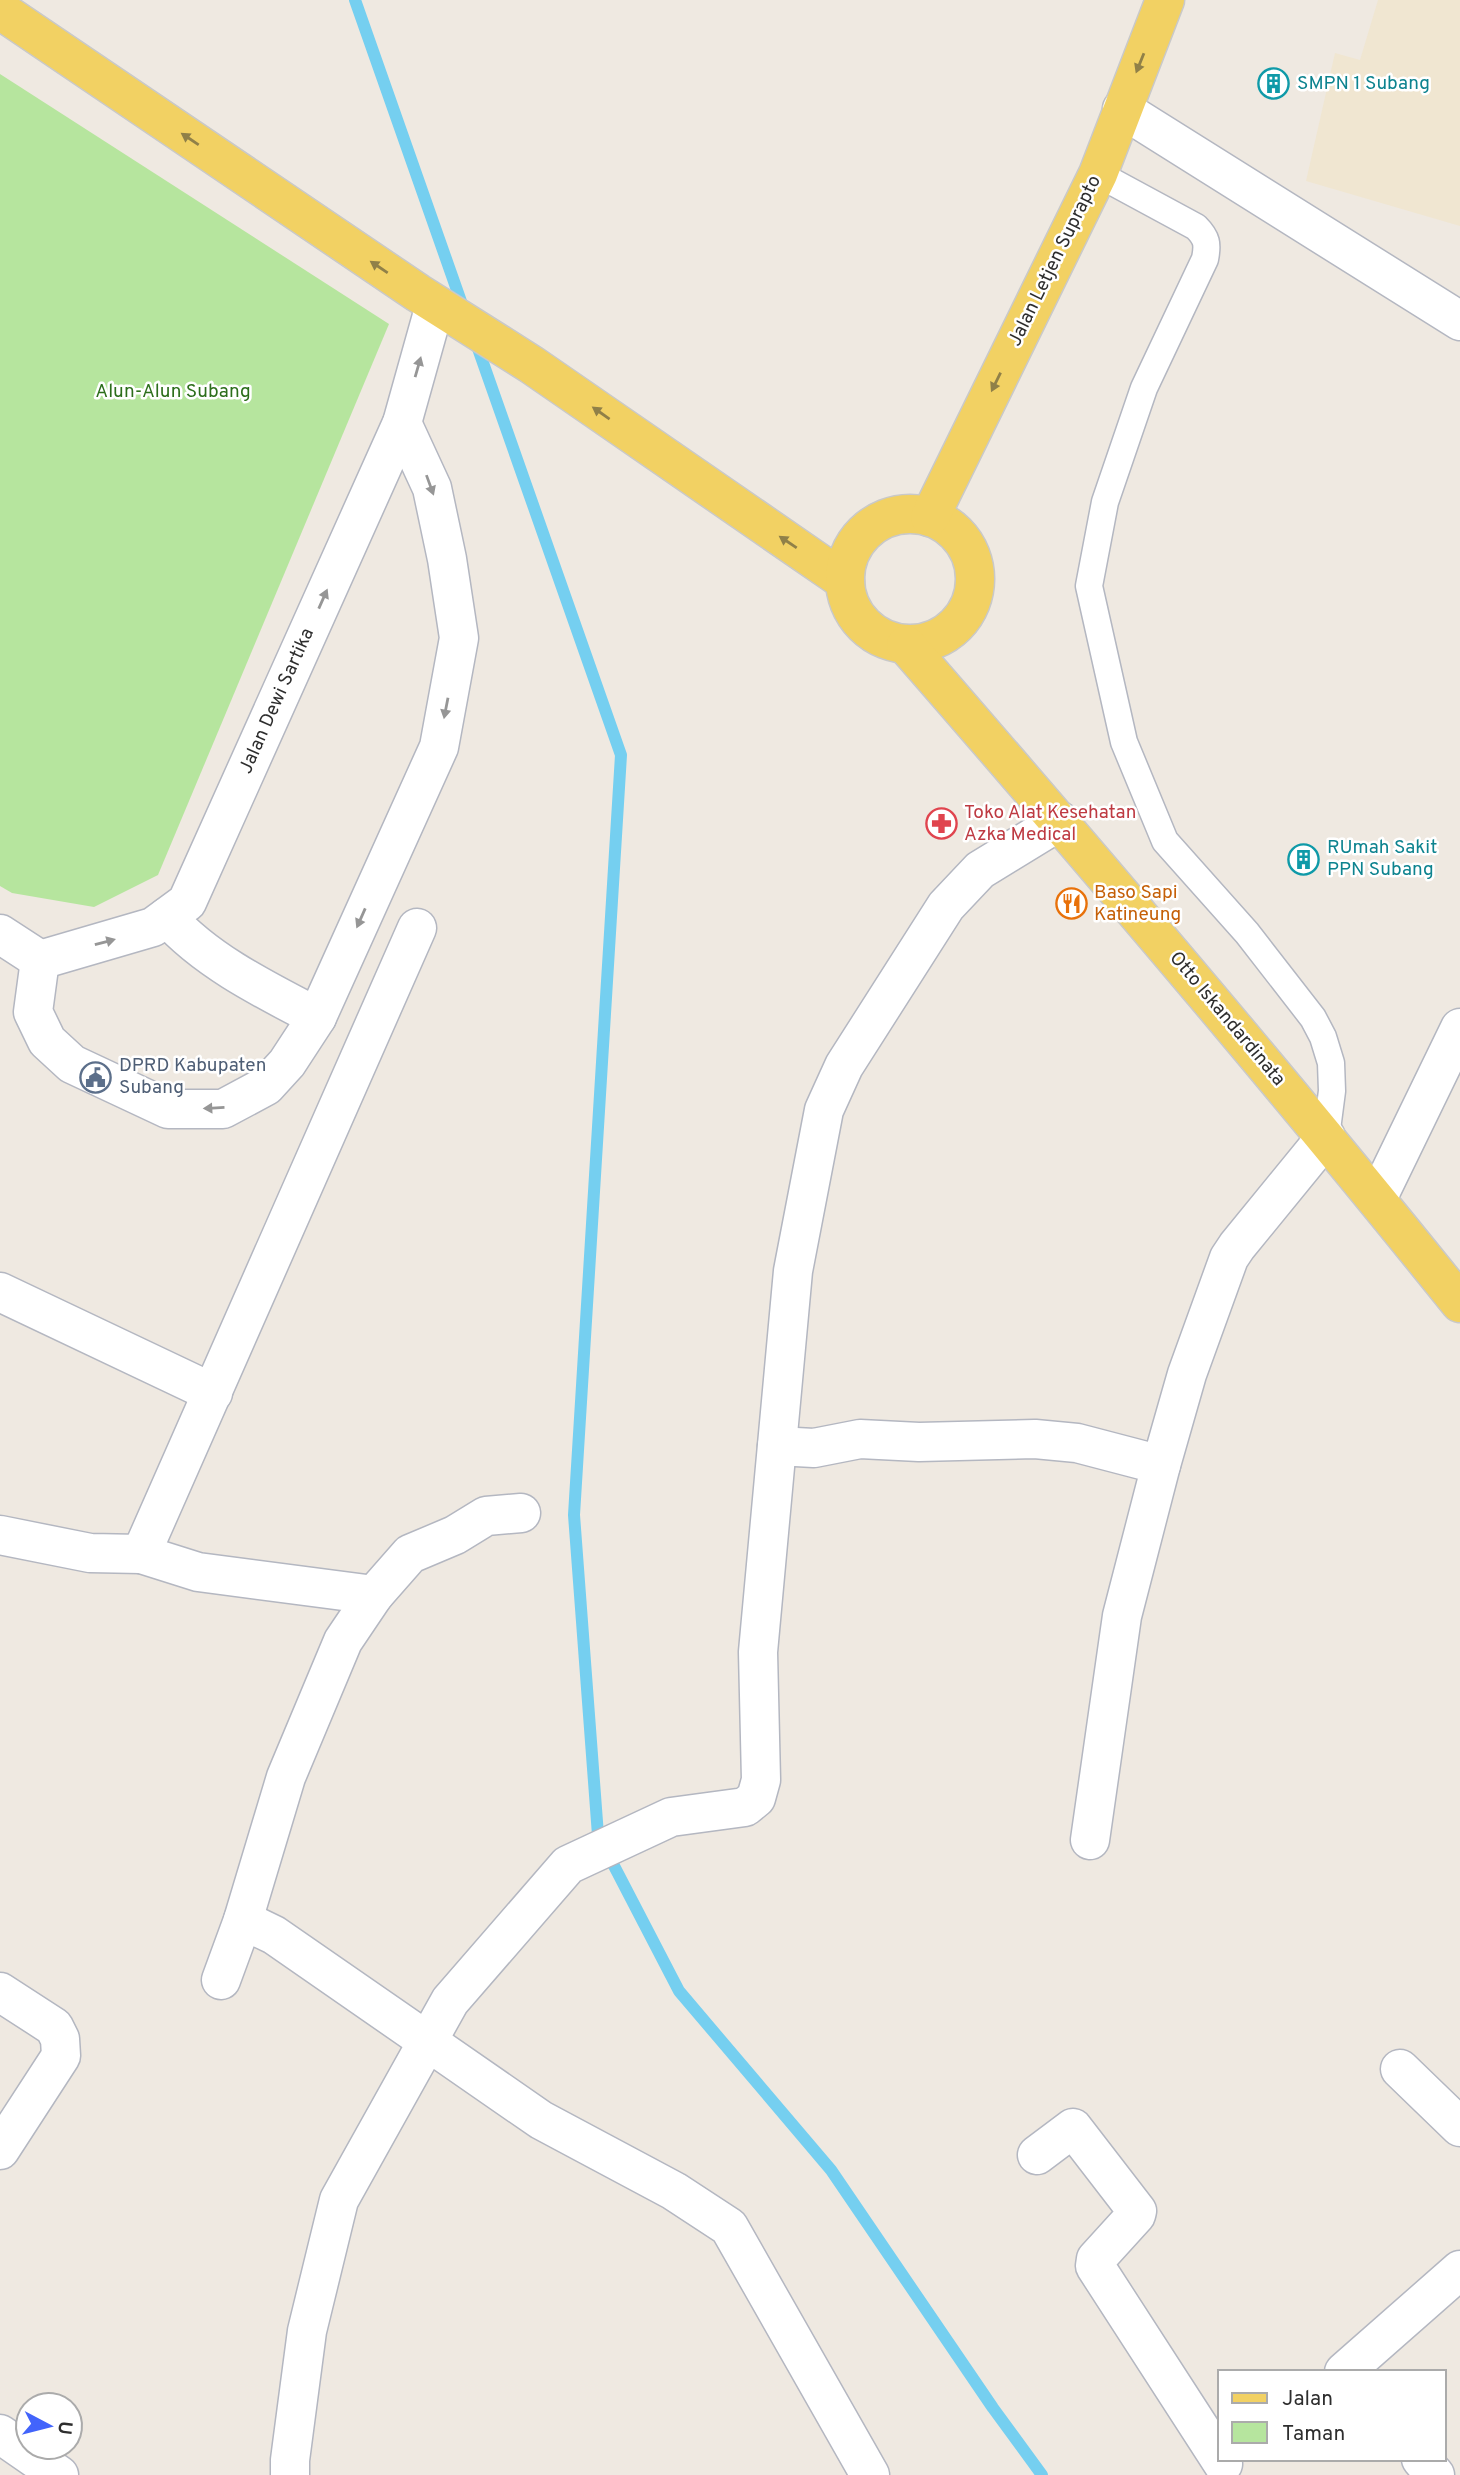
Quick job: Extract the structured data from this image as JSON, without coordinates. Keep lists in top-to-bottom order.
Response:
{
  "streets": {
    "main road": ["Jalan Letjen Suprapto", "Otto Iskandardinata"],
    "street": ["Jalan Dewi Sartika"]
  },
  "crossings": [
    ["Jalan Letjen Suprapto", "Otto Iskandardinata"]
  ],
  "one_way": ["Jalan Letjen Suprapto"],
  "parks": ["Alun-Alun Subang"],
  "places": {
    "building": ["SMPN 1 Subang", "RUmah Sakit PPN Subang"],
    "pharmacy": ["Toko Alat Kesehatan Azka Medical"],
    "restaurant": ["Baso Sapi Katineung"],
    "public building": ["DPRD Kabupaten Subang"]
  },
  "legend": ["Jalan", "Taman"],
  "north": "right"
}
